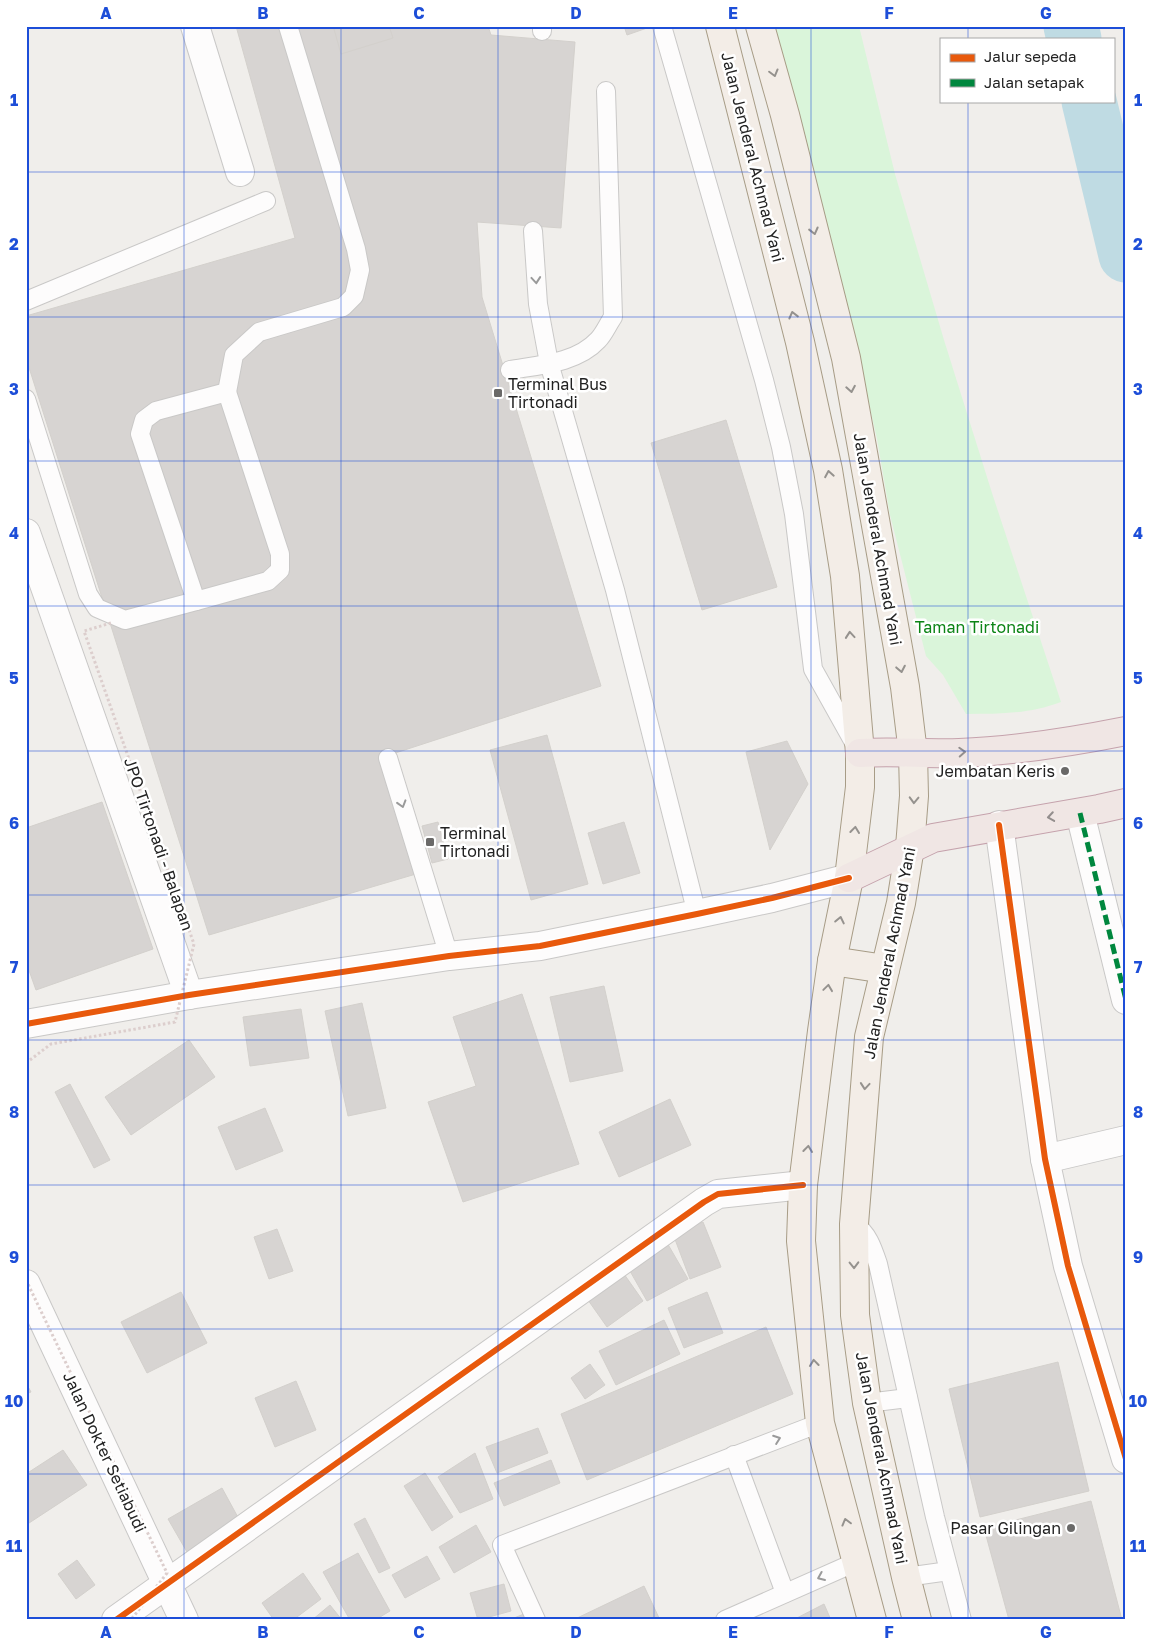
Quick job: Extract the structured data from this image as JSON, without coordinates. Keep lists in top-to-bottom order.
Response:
{
  "streets": {
    "main road": ["Jalan Jenderal Achmad Yani"],
    "street": ["Jalan Dokter Setiabudi"],
    "path": ["JPO Tirtonadi - Balapan"]
  },
  "parks": ["Taman Tirtonadi"],
  "places": {
    "transit": ["Terminal Bus Tirtonadi", "Terminal Tirtonadi"],
    "other": ["Jembatan Keris", "Pasar Gilingan"]
  },
  "legend": ["Jalur sepeda", "Jalan setapak"],
  "grid": {
    "columns": [
      "A",
      "B",
      "C",
      "D",
      "E",
      "F",
      "G"
    ],
    "rows": [
      "1",
      "2",
      "3",
      "4",
      "5",
      "6",
      "7",
      "8",
      "9",
      "10",
      "11"
    ]
  }
}
